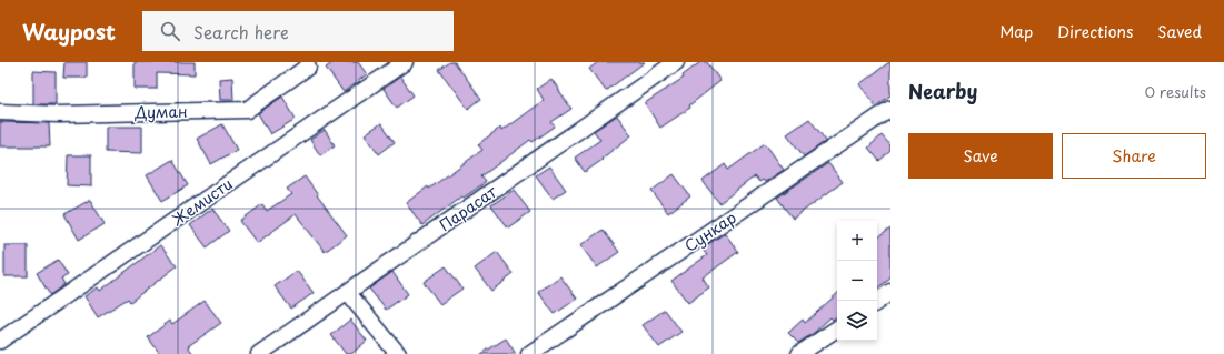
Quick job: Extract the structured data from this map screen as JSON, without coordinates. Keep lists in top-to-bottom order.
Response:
{
  "streets": {
    "street": [
      "Думан",
      "Жемисти",
      "Парасат",
      "Сункар"
    ]
  },
  "page": {
    "header": "Waypost",
    "search": "Search here",
    "nav": ["Map", "Directions", "Saved"],
    "heading": ["Nearby", "0 results"],
    "buttons": ["Save", "Share"],
    "map_buttons": ["+", "−"]
  }
}
